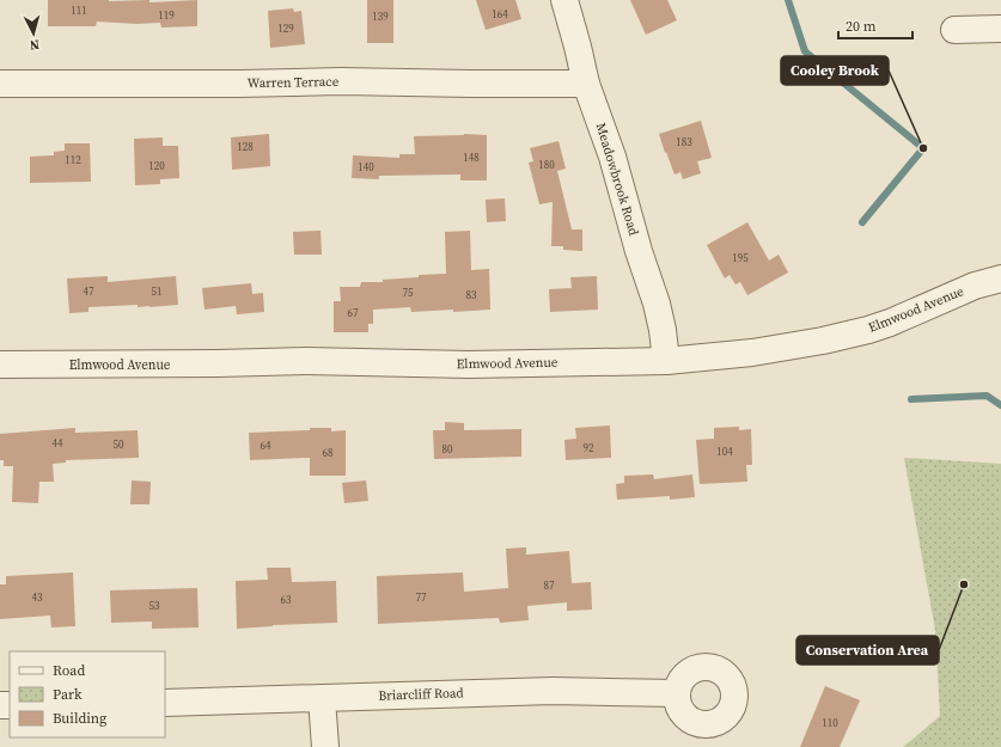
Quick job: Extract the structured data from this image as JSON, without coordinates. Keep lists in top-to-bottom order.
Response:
{
  "streets": {
    "street": [
      "Warren Terrace",
      "Meadowbrook Road",
      "Elmwood Avenue",
      "Briarcliff Road"
    ]
  },
  "crossings": [
    ["Warren Terrace", "Meadowbrook Road"],
    ["Meadowbrook Road", "Elmwood Avenue"]
  ],
  "places": ["Cooley Brook", "Conservation Area"],
  "house_numbers": [
    "111",
    "164",
    "119",
    "139",
    "129",
    "183",
    "128",
    "148",
    "112",
    "180",
    "120",
    "140",
    "195",
    "47",
    "51",
    "75",
    "83",
    "67",
    "44",
    "50",
    "64",
    "92",
    "80",
    "104",
    "68",
    "87",
    "43",
    "77",
    "63",
    "53",
    "110"
  ],
  "legend": ["Road", "Park", "Building"],
  "scale_bar": "20 m",
  "north": "bottom"
}
